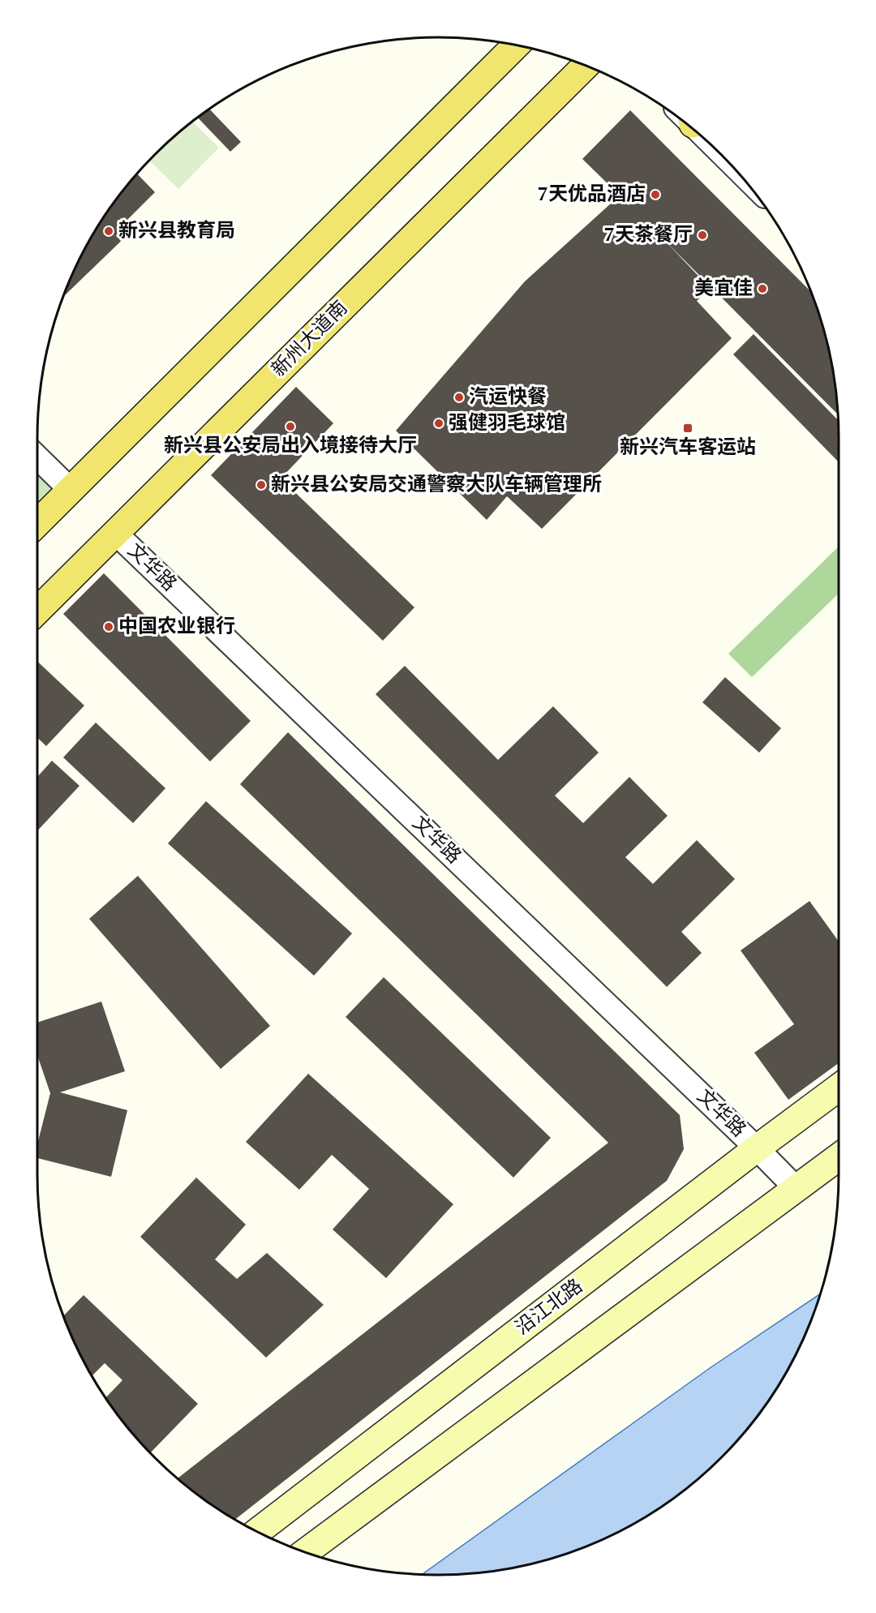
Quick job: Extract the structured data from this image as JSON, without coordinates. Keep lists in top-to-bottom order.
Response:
{
  "streets": {
    "main road": ["新州大道南", "沿江北路"],
    "street": ["文华路"]
  },
  "crossings": [
    ["新州大道南", "文华路"],
    ["文华路", "沿江北路"]
  ],
  "places": {
    "other": [
      "7天优品酒店",
      "新兴县教育局",
      "7天茶餐厅",
      "美宜佳",
      "汽运快餐",
      "强健羽毛球馆",
      "新兴县公安局出入境接待大厅",
      "新兴县公安局交通警察大队车辆管理所",
      "中国农业银行"
    ],
    "transit": ["新兴汽车客运站"]
  }
}
